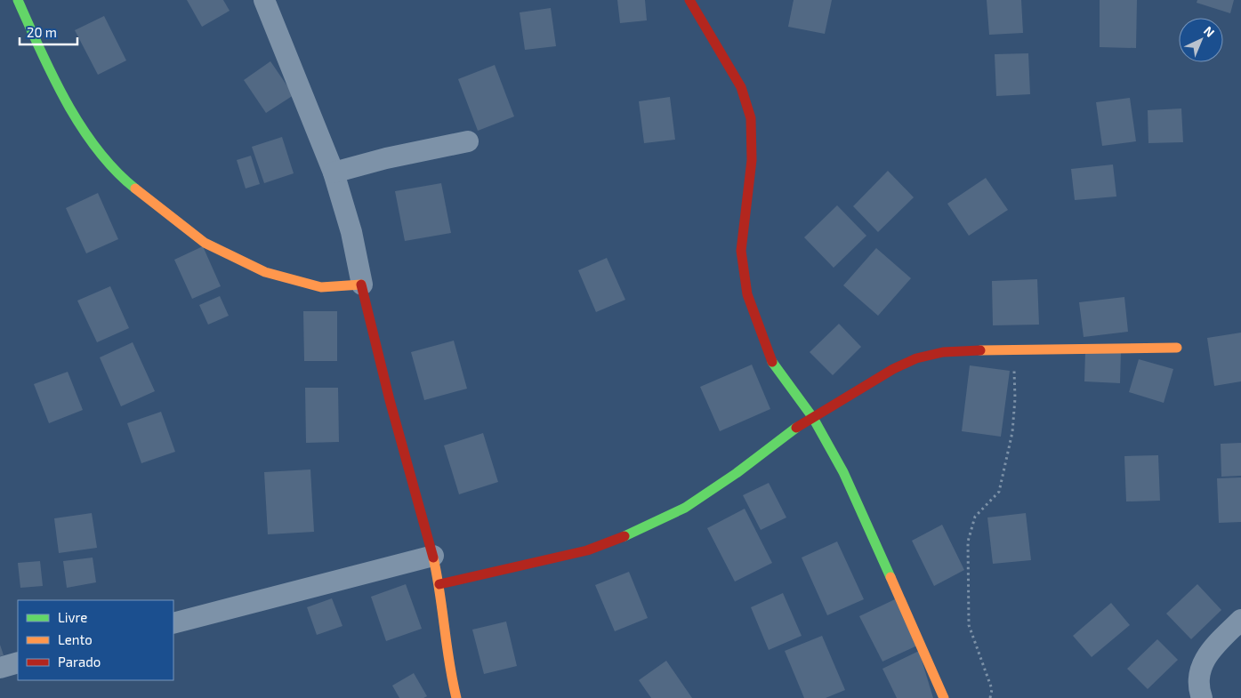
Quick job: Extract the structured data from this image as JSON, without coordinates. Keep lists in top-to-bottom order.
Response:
{
  "legend": ["Livre", "Lento", "Parado"],
  "scale_bar": "20 m",
  "north": "top right"
}
